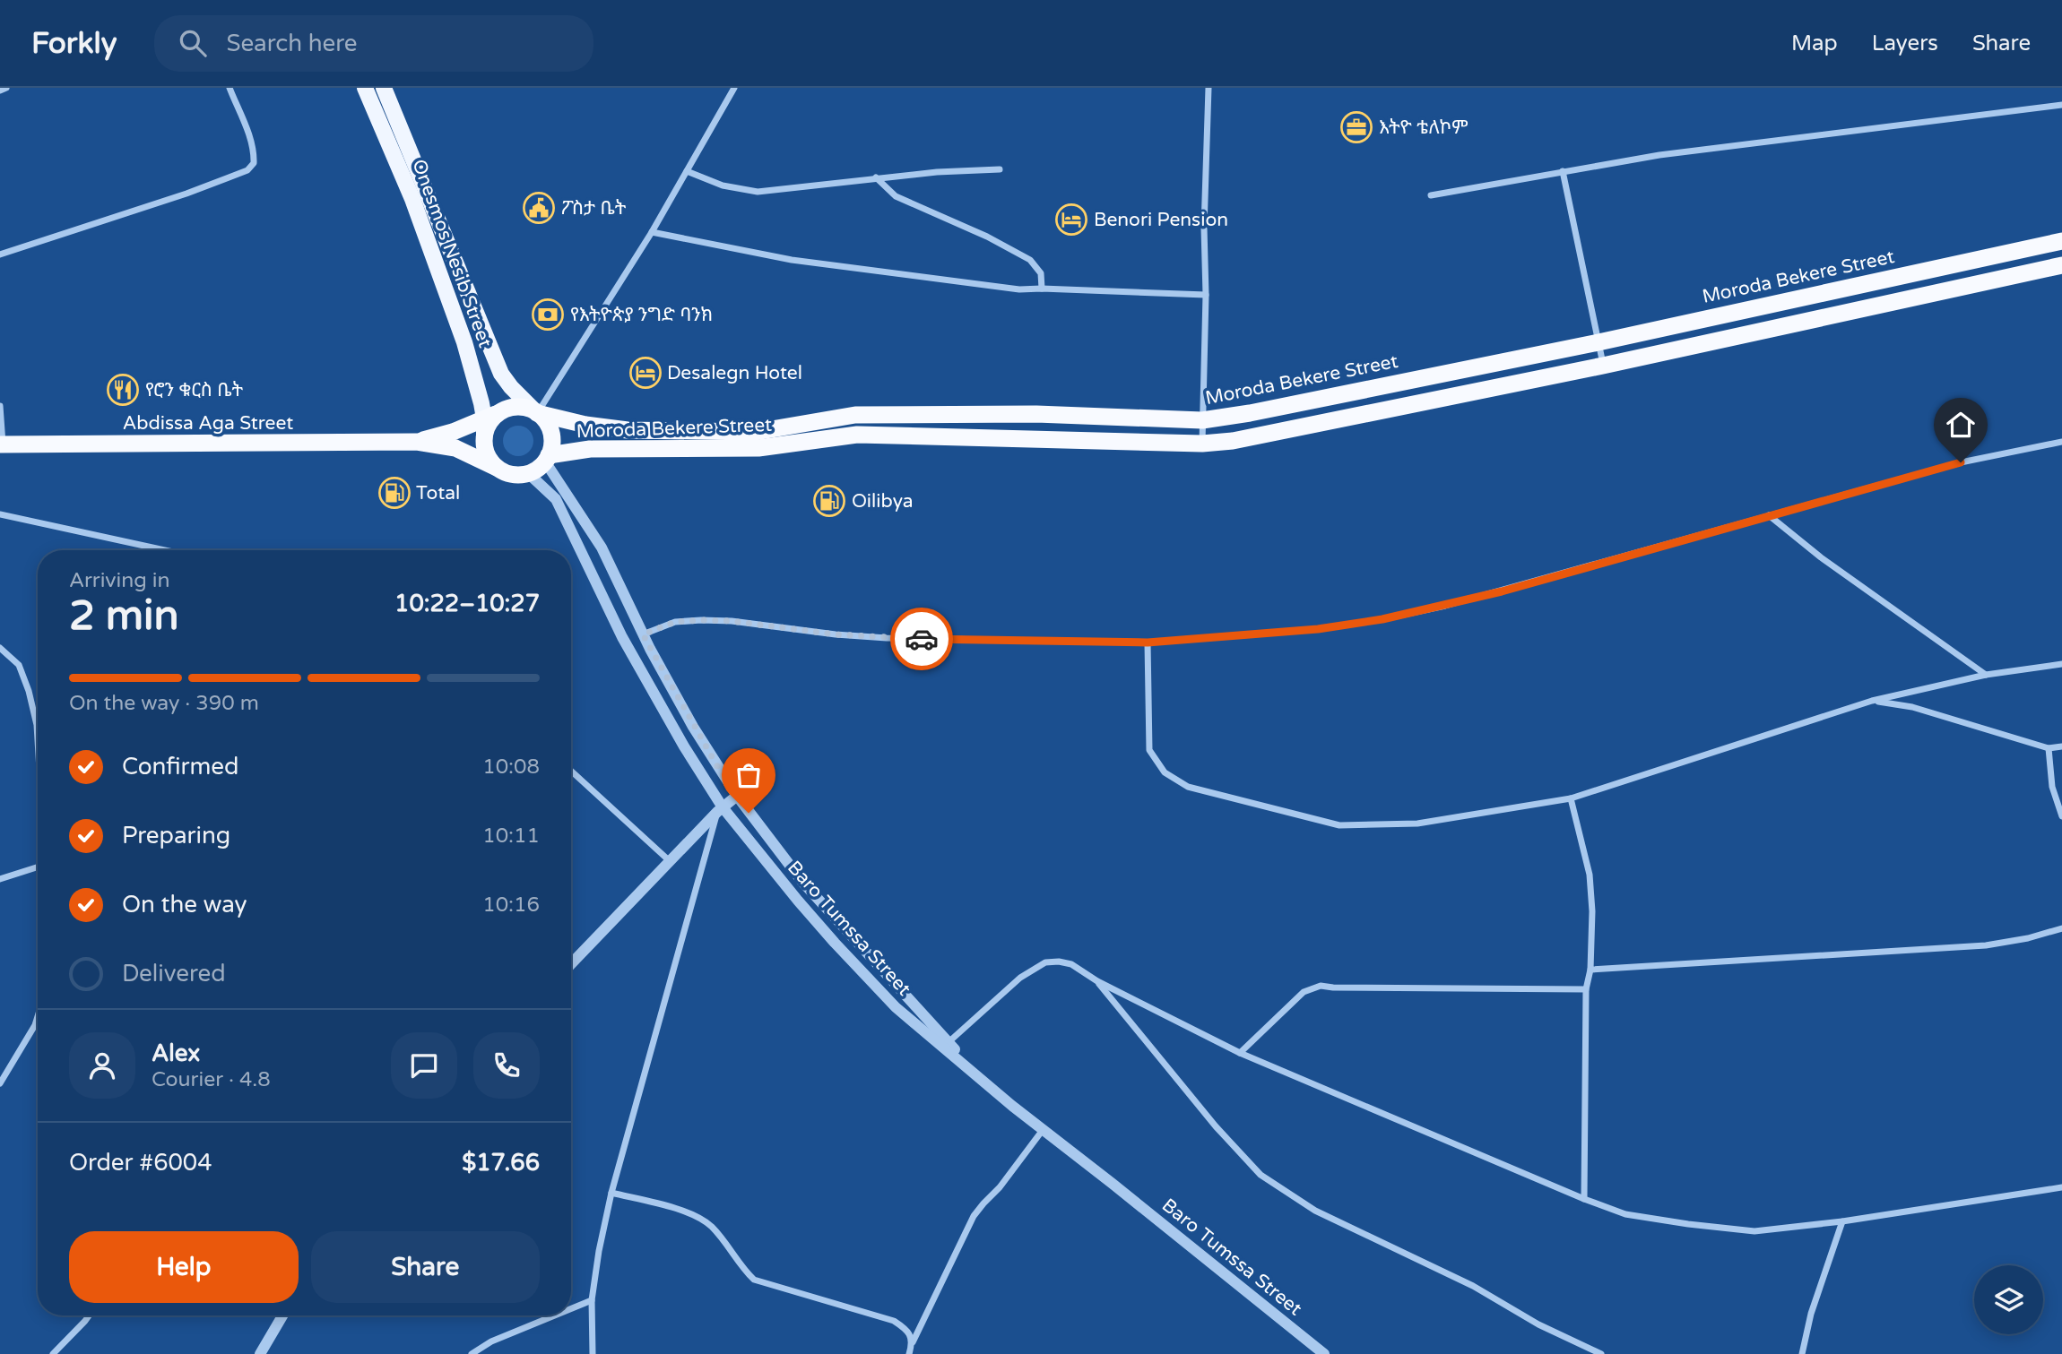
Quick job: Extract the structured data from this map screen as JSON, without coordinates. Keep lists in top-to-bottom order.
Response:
{
  "streets": {
    "highway": ["Moroda Bekere Street", "Abdissa Aga Street"],
    "main road": ["Onesmos Nesib Street"],
    "street": ["Baro Tumssa Street"]
  },
  "crossings": [
    ["Onesmos Nesib Street", "Moroda Bekere Street"],
    ["Onesmos Nesib Street", "Baro Tumssa Street"],
    ["Moroda Bekere Street", "Baro Tumssa Street"]
  ],
  "places": {
    "office": ["እትዮ ቴለኮም"],
    "public building": ["ፖስታ ቤት"],
    "hotel": ["Benori Pension", "Desalegn Hotel"],
    "bank": ["የእትዮጵያ ንግድ ባንክ"],
    "restaurant": ["የሮን ቁርስ ቤት"],
    "fuel station": ["Total", "Oilibya"]
  },
  "page": {
    "header": "Forkly",
    "search": "Search here",
    "nav": ["Map", "Layers", "Share"],
    "heading": ["2 min", "Arriving in", "10:22–10:27"],
    "panel": [
      "Alex",
      "Courier · 4.8",
      "Order #6004",
      "$17.66"
    ],
    "bar": "On the way · 390 m",
    "list": [
      ["Confirmed", "10:08"],
      ["Preparing", "10:11"],
      ["On the way", "10:16"],
      "Delivered"
    ],
    "buttons": ["Help", "Share"]
  }
}
